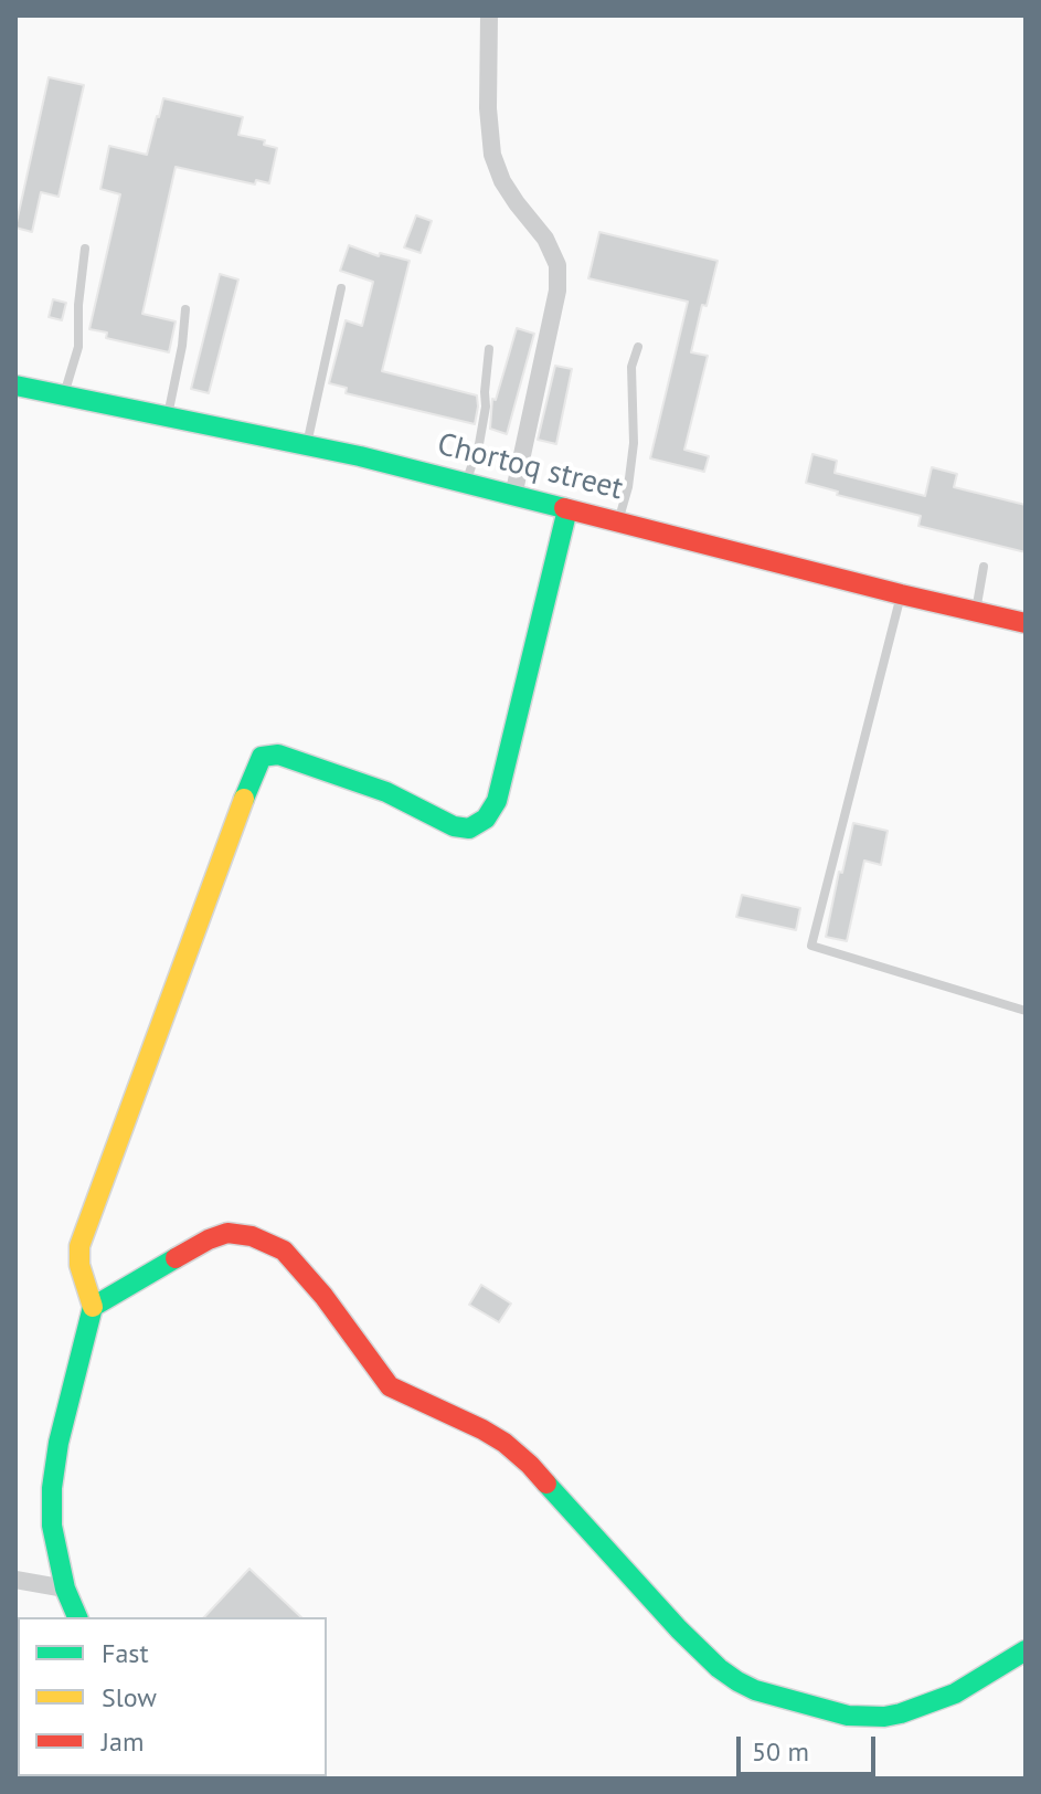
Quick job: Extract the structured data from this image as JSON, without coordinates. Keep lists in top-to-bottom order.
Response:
{
  "streets": {
    "street": ["Chortoq street"]
  },
  "legend": ["Fast", "Slow", "Jam"],
  "scale_bar": "50 m"
}
